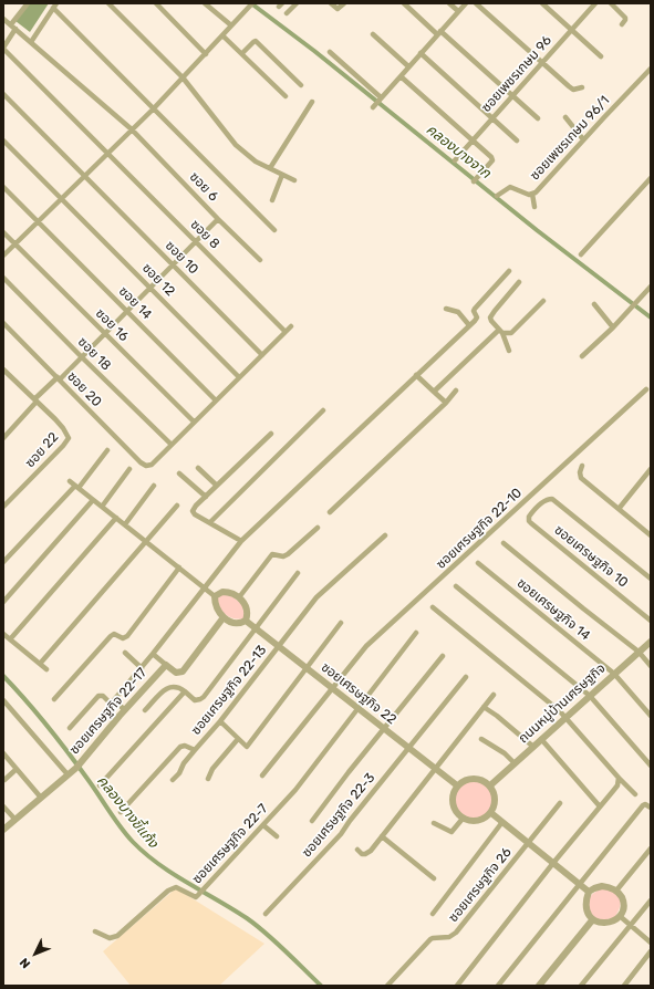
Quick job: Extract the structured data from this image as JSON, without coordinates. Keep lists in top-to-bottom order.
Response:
{
  "streets": {
    "street": [
      "ซอยเพชรเกษม 96",
      "ซอยเพชรเกษม 96/1",
      "ซอย 6",
      "ซอย 8",
      "ซอย 10",
      "ซอย 12",
      "ซอย 14",
      "ซอย 16",
      "ซอย 18",
      "ซอย 20",
      "ซอย 22",
      "ซอยเศรษฐกิจ 22-10",
      "ซอยเศรษฐกิจ 10",
      "ซอยเศรษฐกิจ 14",
      "ซอยเศรษฐกิจ 22-13",
      "ซอยเศรษฐกิจ 22",
      "ถนนหมู่บ้านเศรษฐกิจ",
      "ซอยเศรษฐกิจ 22-17",
      "ซอยเศรษฐกิจ 22-3",
      "ซอยเศรษฐกิจ 22-7",
      "ซอยเศรษฐกิจ 26"
    ]
  },
  "crossings": [
    ["ซอย 18", "ซอย 20"],
    ["ซอยเศรษฐกิจ 22-10", "ซอยเศรษฐกิจ 22"],
    ["ซอยเศรษฐกิจ 14", "ถนนหมู่บ้านเศรษฐกิจ"],
    ["ซอยเศรษฐกิจ 22-13", "ซอยเศรษฐกิจ 22"],
    ["ซอยเศรษฐกิจ 22", "ถนนหมู่บ้านเศรษฐกิจ"],
    ["ซอยเศรษฐกิจ 22", "ซอยเศรษฐกิจ 22-17"],
    ["ซอยเศรษฐกิจ 22", "ซอยเศรษฐกิจ 22-3"],
    ["ซอยเศรษฐกิจ 22", "ซอยเศรษฐกิจ 22-7"]
  ],
  "water": ["คลองบางจาก", "คลองบางขี้แก้ง"],
  "north": "bottom left"
}
